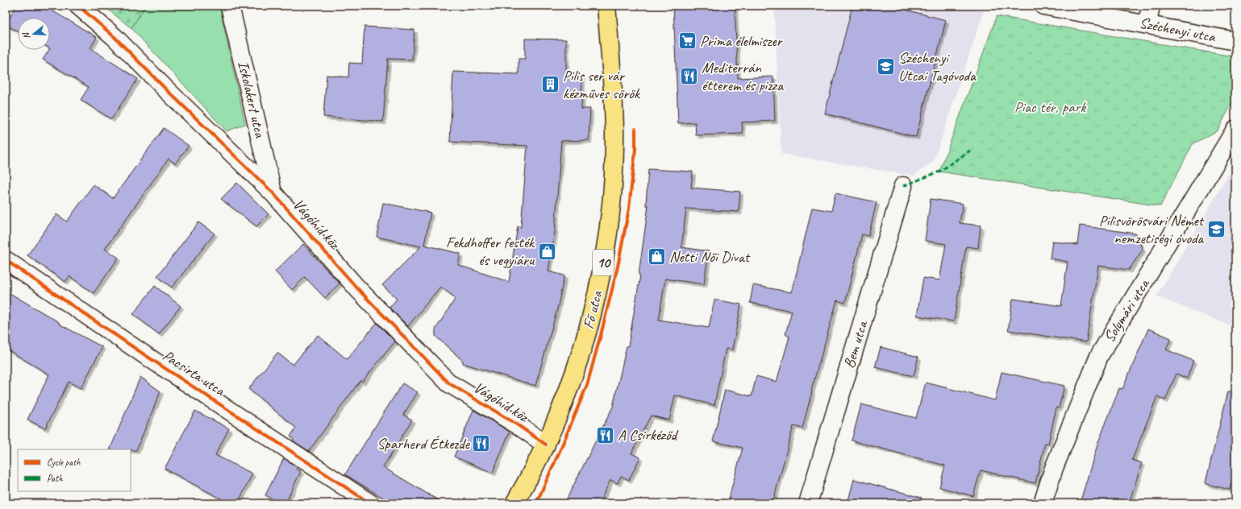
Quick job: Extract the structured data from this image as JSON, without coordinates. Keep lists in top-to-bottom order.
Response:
{
  "streets": {
    "main road": ["10", "Fő utca"],
    "street": [
      "Széchenyi utca",
      "Iskolakert utca",
      "Vágóhíd köz",
      "Solymári utca",
      "Bem utca",
      "Pacsirta utca"
    ]
  },
  "crossings": [
    ["Iskolakert utca", "Vágóhíd köz"],
    ["Vágóhíd köz", "Fő utca"]
  ],
  "parks": ["Piac tér, park"],
  "places": {
    "supermarket": ["Prima élelmiszer"],
    "school or university": ["Széchenyi Utcai Tagóvoda", "Pilisvörösvári Német nemzetiségi óvoda"],
    "restaurant": ["Mediterrán étterem és pizza", "A Csirkéződ", "Sparherd Étkezde"],
    "building": ["Pilis ser vár kézműves sörök"],
    "shop": ["Fekdhoffer festék és vegyiáru", "Netti Női Divat"]
  },
  "legend": ["Cycle path", "Path"],
  "north": "left"
}
